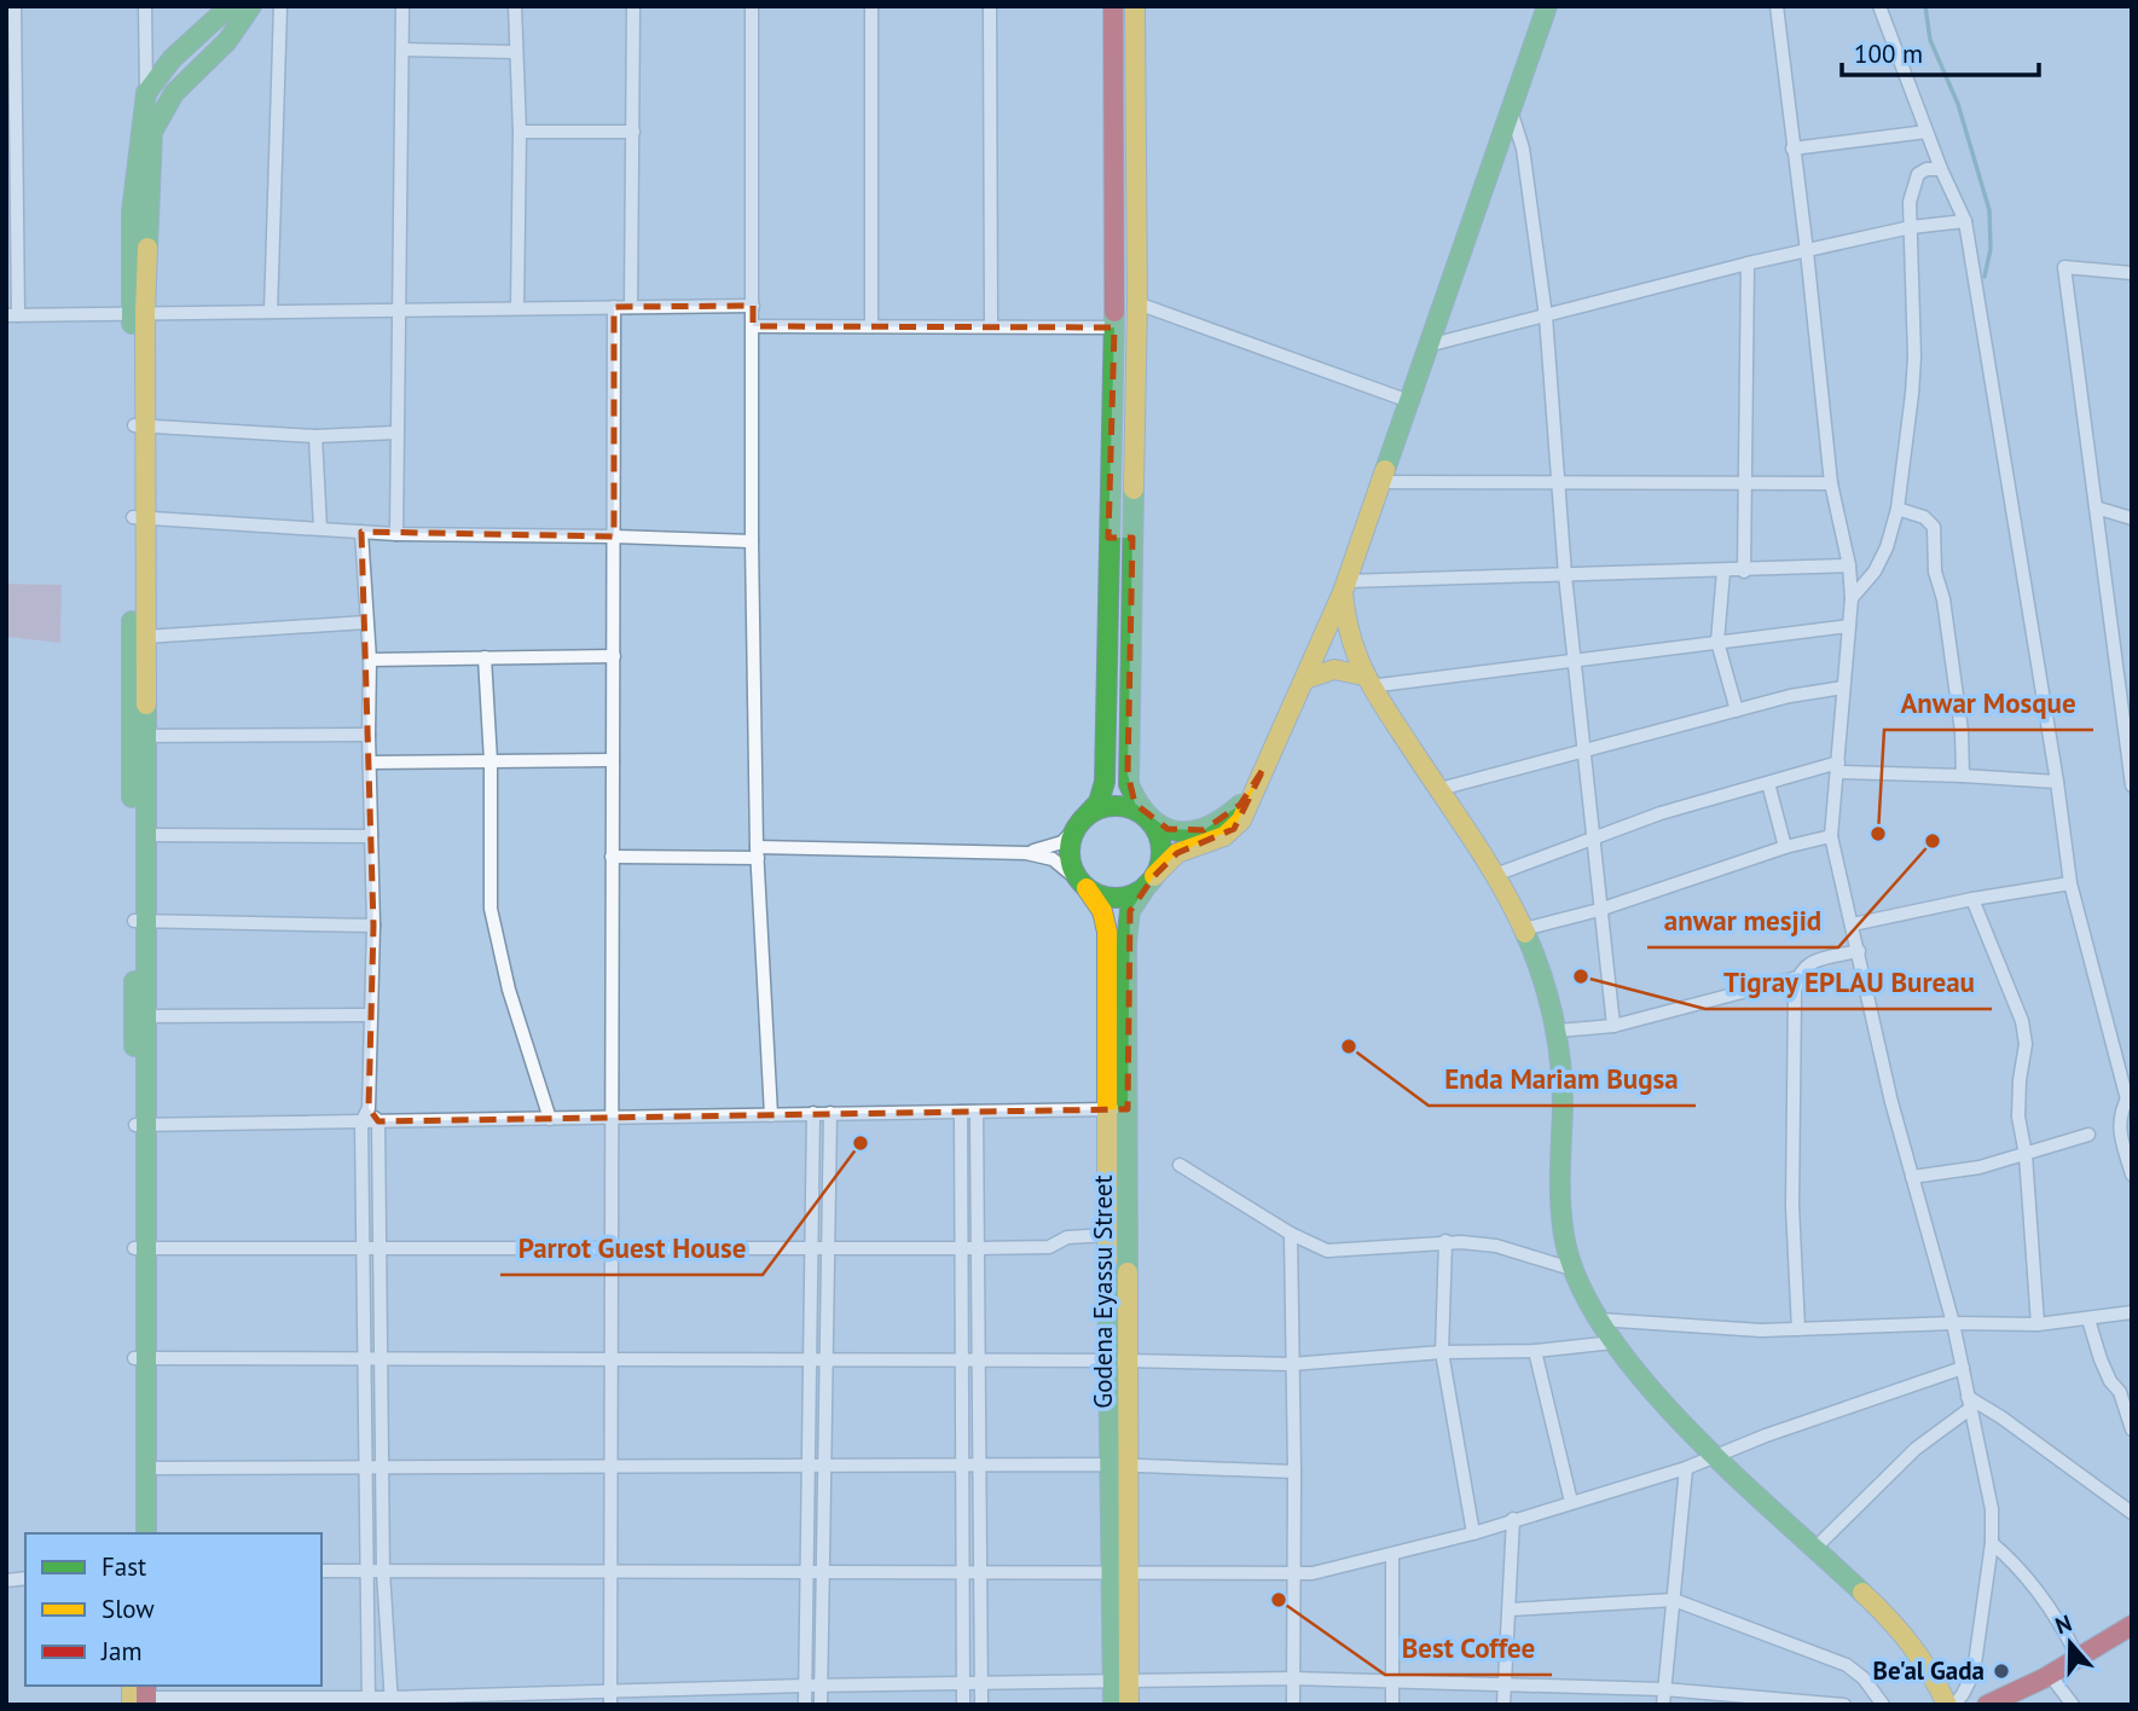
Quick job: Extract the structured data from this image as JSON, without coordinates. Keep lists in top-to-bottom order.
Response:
{
  "streets": {
    "street": ["Godena Eyassu Street"]
  },
  "places": [
    "Anwar Mosque",
    "anwar mesjid",
    "Tigray EPLAU Bureau",
    "Enda Mariam Bugsa",
    "Parrot Guest House",
    "Best Coffee",
    "Be'al Gada"
  ],
  "legend": ["Fast", "Slow", "Jam"],
  "scale_bar": "100 m",
  "north": "top"
}
